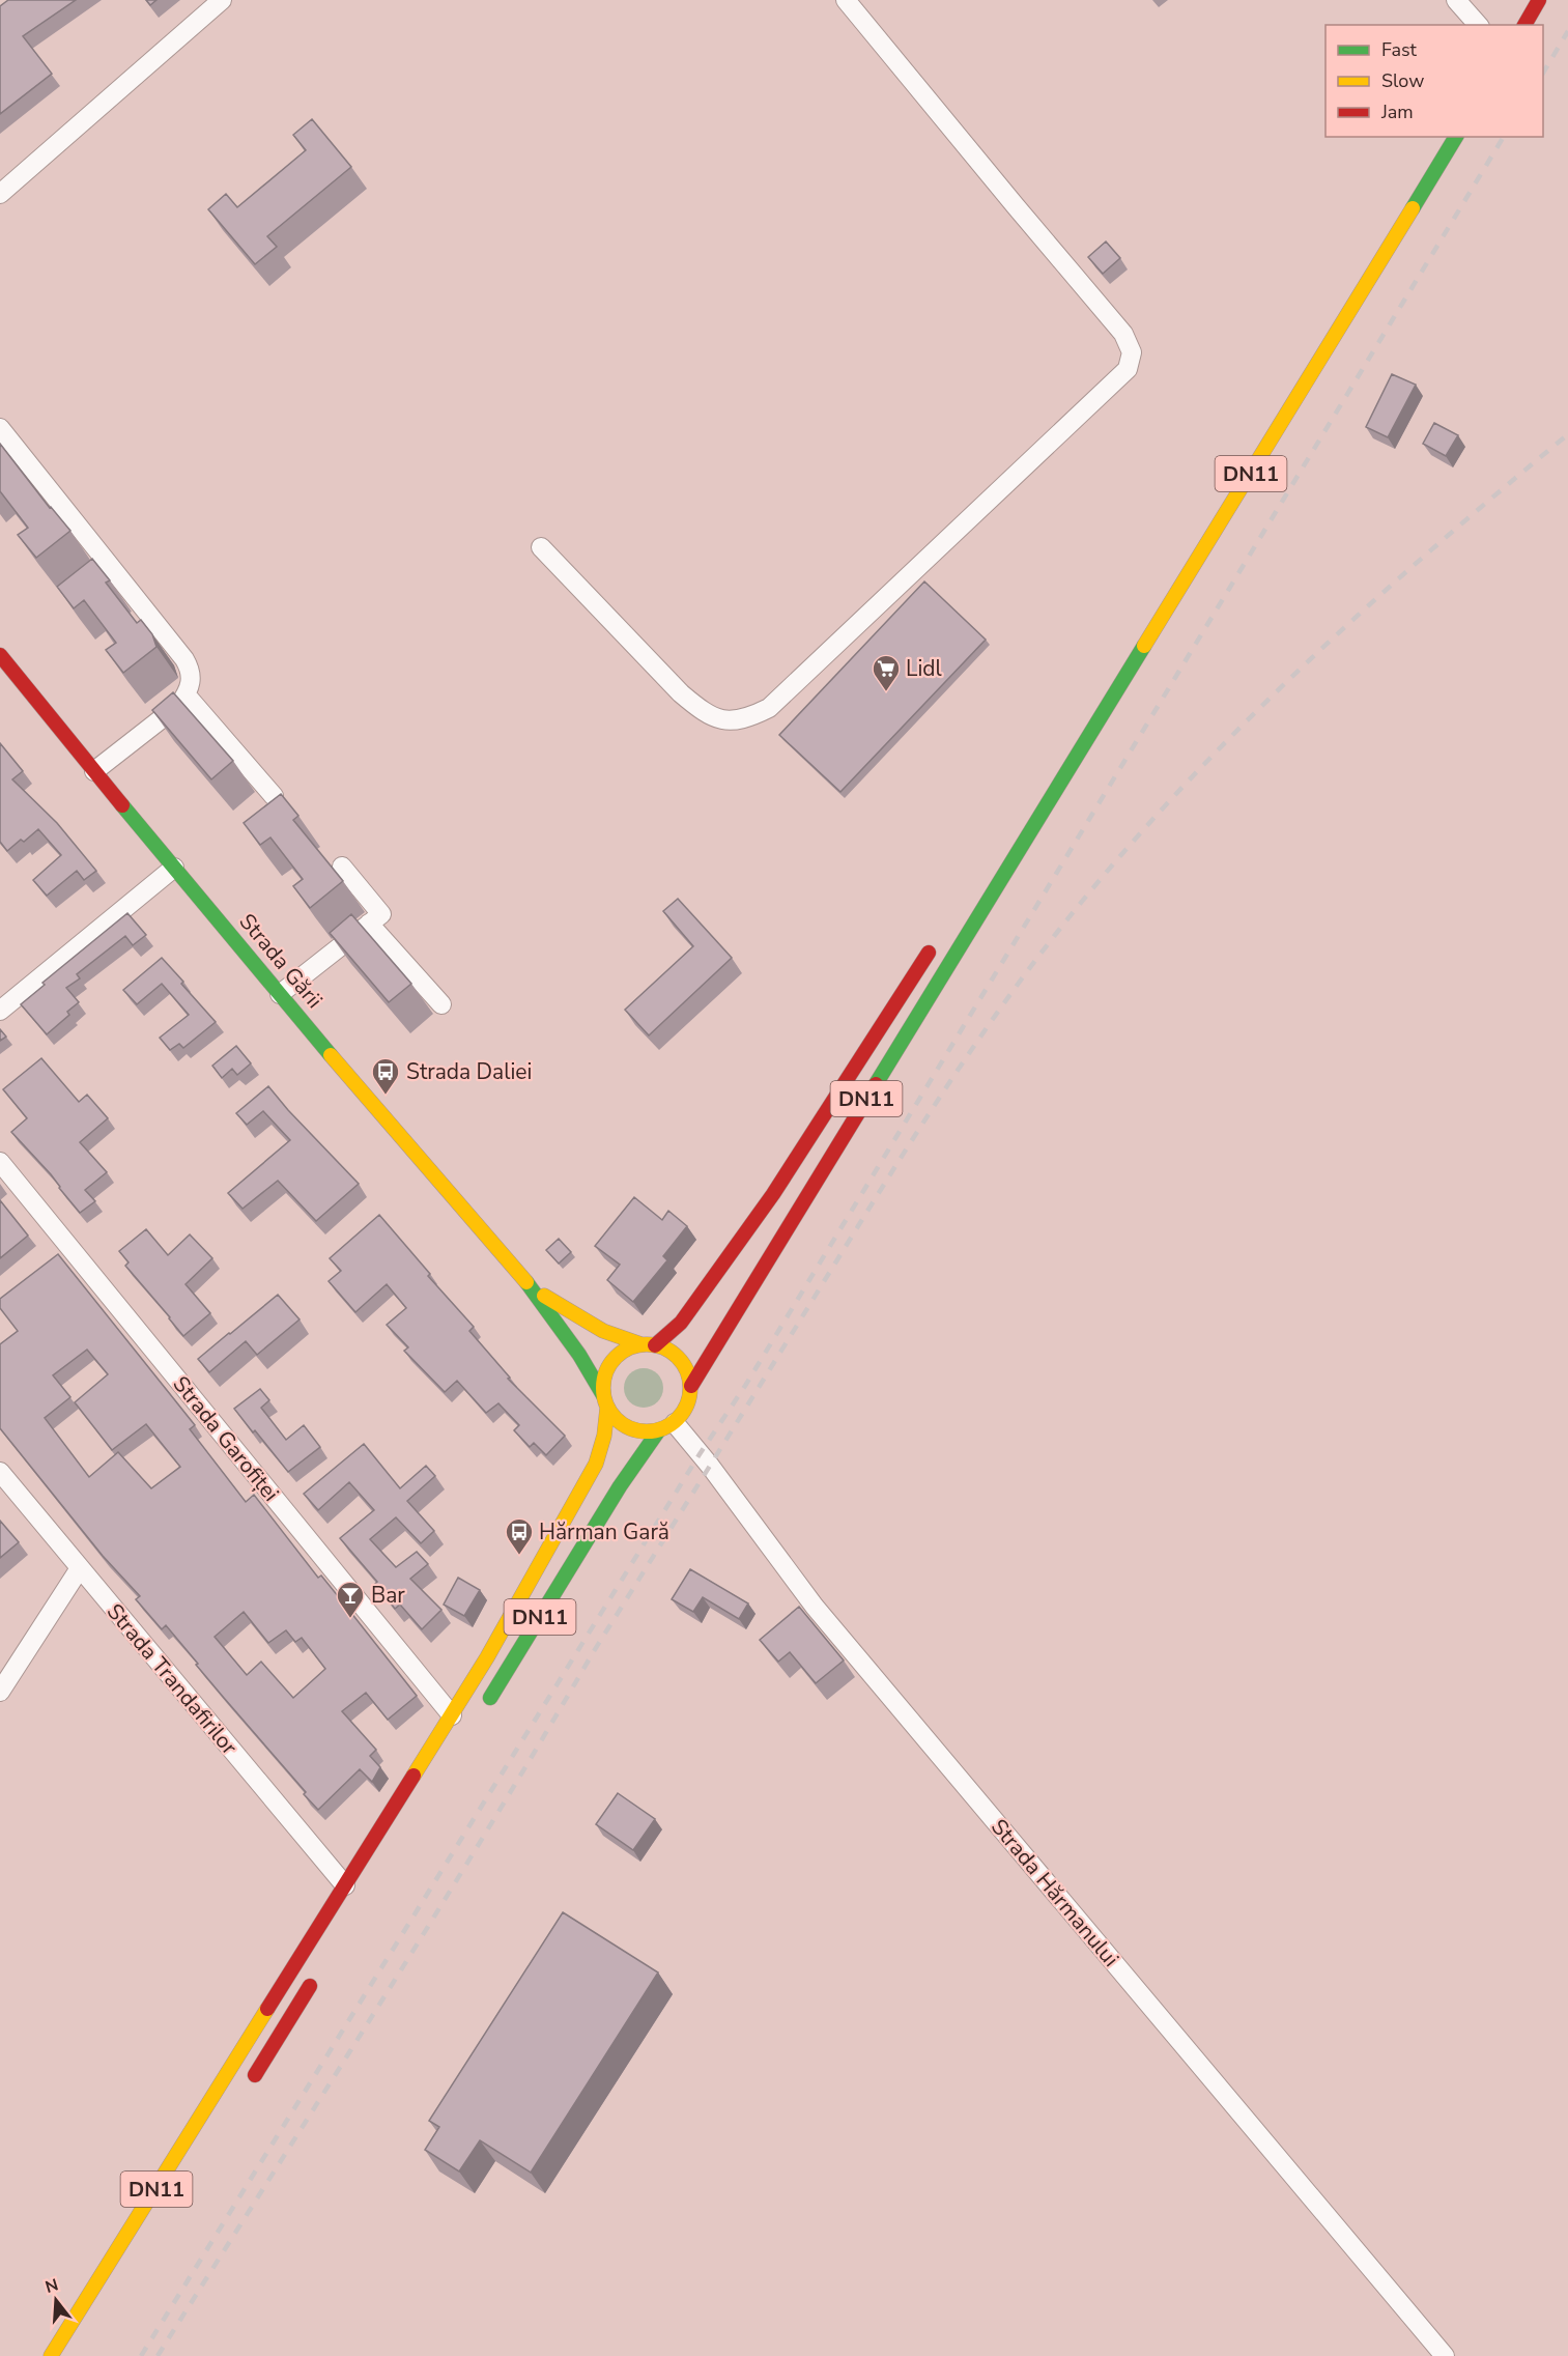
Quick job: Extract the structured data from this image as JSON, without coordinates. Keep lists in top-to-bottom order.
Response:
{
  "streets": {
    "main road": ["DN11", "Strada Gării"],
    "street": ["Strada Garofiței", "Strada Trandafirilor", "Strada Hărmanului"]
  },
  "crossings": [
    ["DN11", "Strada Garofiței"],
    ["DN11", "Strada Trandafirilor"],
    ["DN11", "Strada Hărmanului"]
  ],
  "places": {
    "supermarket": ["Lidl"],
    "bus stop": ["Strada Daliei", "Hărman Gară"],
    "bar": ["Bar"]
  },
  "legend": ["Fast", "Slow", "Jam"],
  "north": "top"
}
